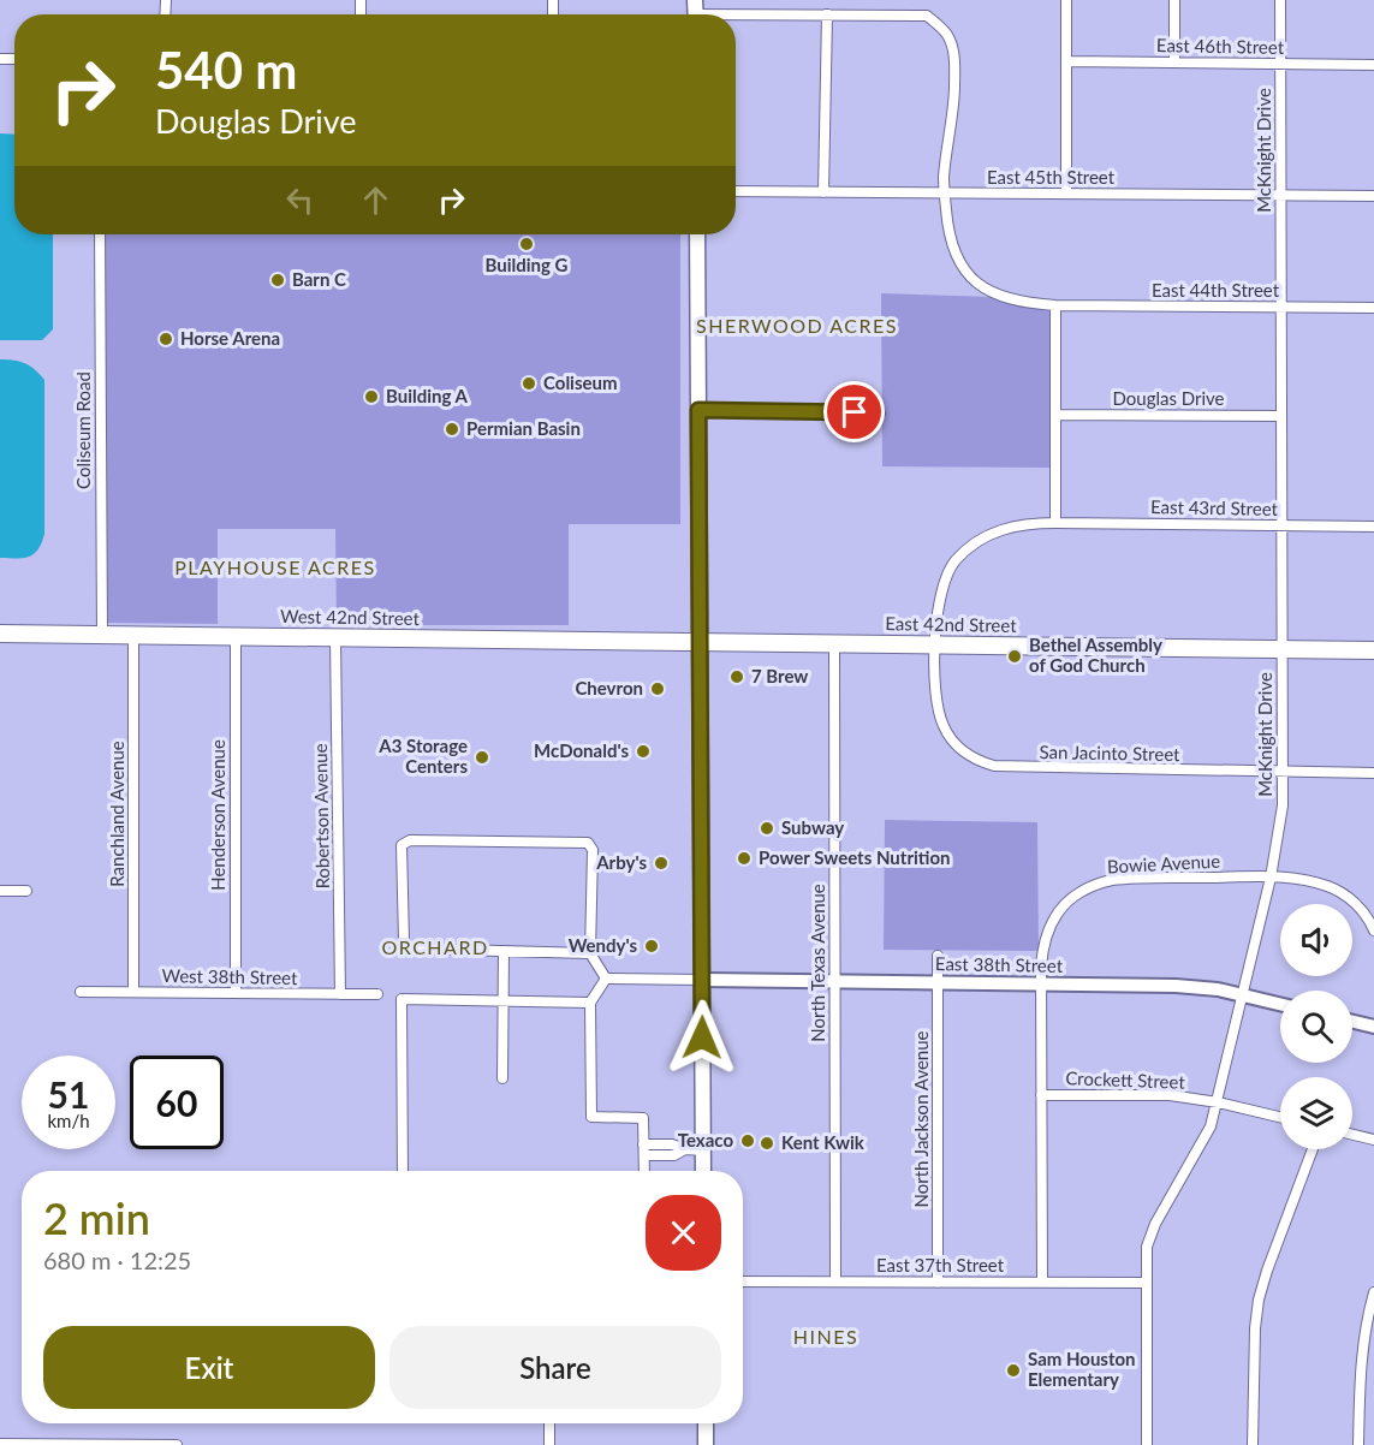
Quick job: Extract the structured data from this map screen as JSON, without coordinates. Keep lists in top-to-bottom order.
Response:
{
  "streets": {
    "highway": ["West 42nd Street", "East 42nd Street"],
    "street": [
      "East 46th Street",
      "McKnight Drive",
      "East 45th Street",
      "East 44th Street",
      "Douglas Drive",
      "Coliseum Road",
      "East 43rd Street",
      "San Jacinto Street",
      "Ranchland Avenue",
      "Henderson Avenue",
      "Robertson Avenue",
      "Bowie Avenue",
      "North Texas Avenue",
      "East 38th Street",
      "West 38th Street",
      "Crockett Street",
      "North Jackson Avenue",
      "East 37th Street"
    ]
  },
  "crossings": [
    ["East 46th Street", "McKnight Drive"],
    ["McKnight Drive", "East 45th Street"],
    ["McKnight Drive", "East 44th Street"],
    ["McKnight Drive", "Douglas Drive"],
    ["McKnight Drive", "East 43rd Street"],
    ["McKnight Drive", "East 42nd Street"],
    ["McKnight Drive", "San Jacinto Street"],
    ["McKnight Drive", "Bowie Avenue"],
    ["McKnight Drive", "East 38th Street"],
    ["McKnight Drive", "Crockett Street"],
    ["McKnight Drive", "East 37th Street"],
    ["East 45th Street", "East 44th Street"],
    ["Coliseum Road", "West 42nd Street"],
    ["East 43rd Street", "East 42nd Street"],
    ["East 43rd Street", "San Jacinto Street"],
    ["West 42nd Street", "East 42nd Street"],
    ["West 42nd Street", "Ranchland Avenue"],
    ["West 42nd Street", "Henderson Avenue"],
    ["West 42nd Street", "Robertson Avenue"],
    ["East 42nd Street", "San Jacinto Street"],
    ["East 42nd Street", "North Texas Avenue"],
    ["Ranchland Avenue", "West 38th Street"],
    ["Henderson Avenue", "West 38th Street"],
    ["Robertson Avenue", "West 38th Street"],
    ["Bowie Avenue", "East 38th Street"],
    ["Bowie Avenue", "Crockett Street"],
    ["Bowie Avenue", "East 37th Street"],
    ["North Texas Avenue", "East 38th Street"],
    ["North Texas Avenue", "East 37th Street"],
    ["East 38th Street", "North Jackson Avenue"],
    ["North Jackson Avenue", "East 37th Street"]
  ],
  "districts": [
    "SHERWOOD ACRES",
    "PLAYHOUSE ACRES",
    "ORCHARD",
    "HINES"
  ],
  "places": [
    "Building G",
    "Barn C",
    "Horse Arena",
    "Coliseum",
    "Building A",
    "Permian Basin",
    "Bethel Assembly of God Church",
    "7 Brew",
    "Chevron",
    "McDonald's",
    "A3 Storage Centers",
    "Subway",
    "Power Sweets Nutrition",
    "Arby's",
    "Wendy's",
    "Texaco",
    "Kent Kwik",
    "Sam Houston Elementary"
  ],
  "page": {
    "turn": ["540 m", "Douglas Drive"],
    "speed": "51 km/h",
    "limit": "60",
    "heading": ["2 min", "680 m · 12:25"],
    "buttons": ["Exit", "Share"]
  }
}
